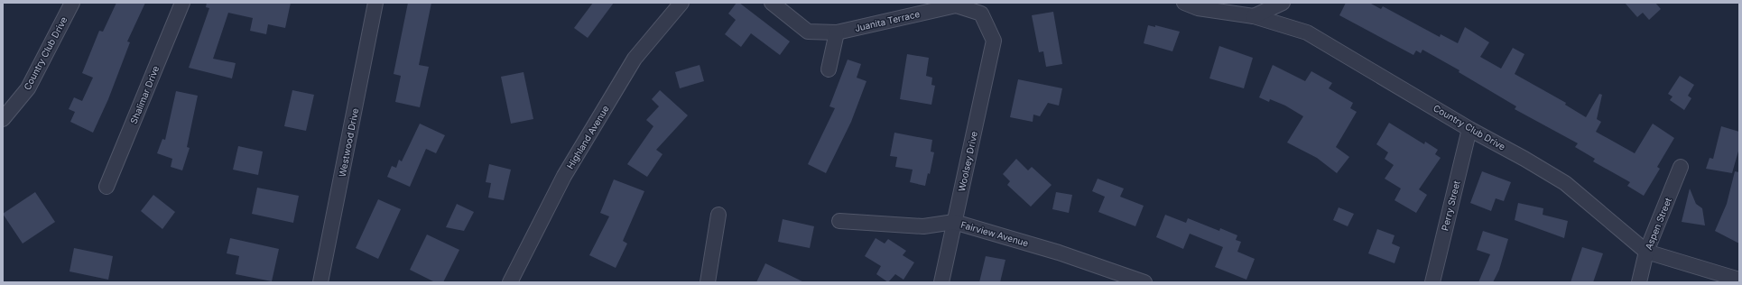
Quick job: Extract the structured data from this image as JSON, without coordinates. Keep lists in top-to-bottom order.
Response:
{
  "streets": {
    "street": [
      "Juanita Terrace",
      "Country Club Drive",
      "Shalimar Drive",
      "Highland Avenue",
      "Westwood Drive",
      "Woolsey Drive",
      "Perry Street",
      "Aspen Street",
      "Fairview Avenue"
    ]
  },
  "crossings": [
    ["Juanita Terrace", "Woolsey Drive"],
    ["Country Club Drive", "Perry Street"],
    ["Country Club Drive", "Aspen Street"],
    ["Woolsey Drive", "Fairview Avenue"]
  ]
}
